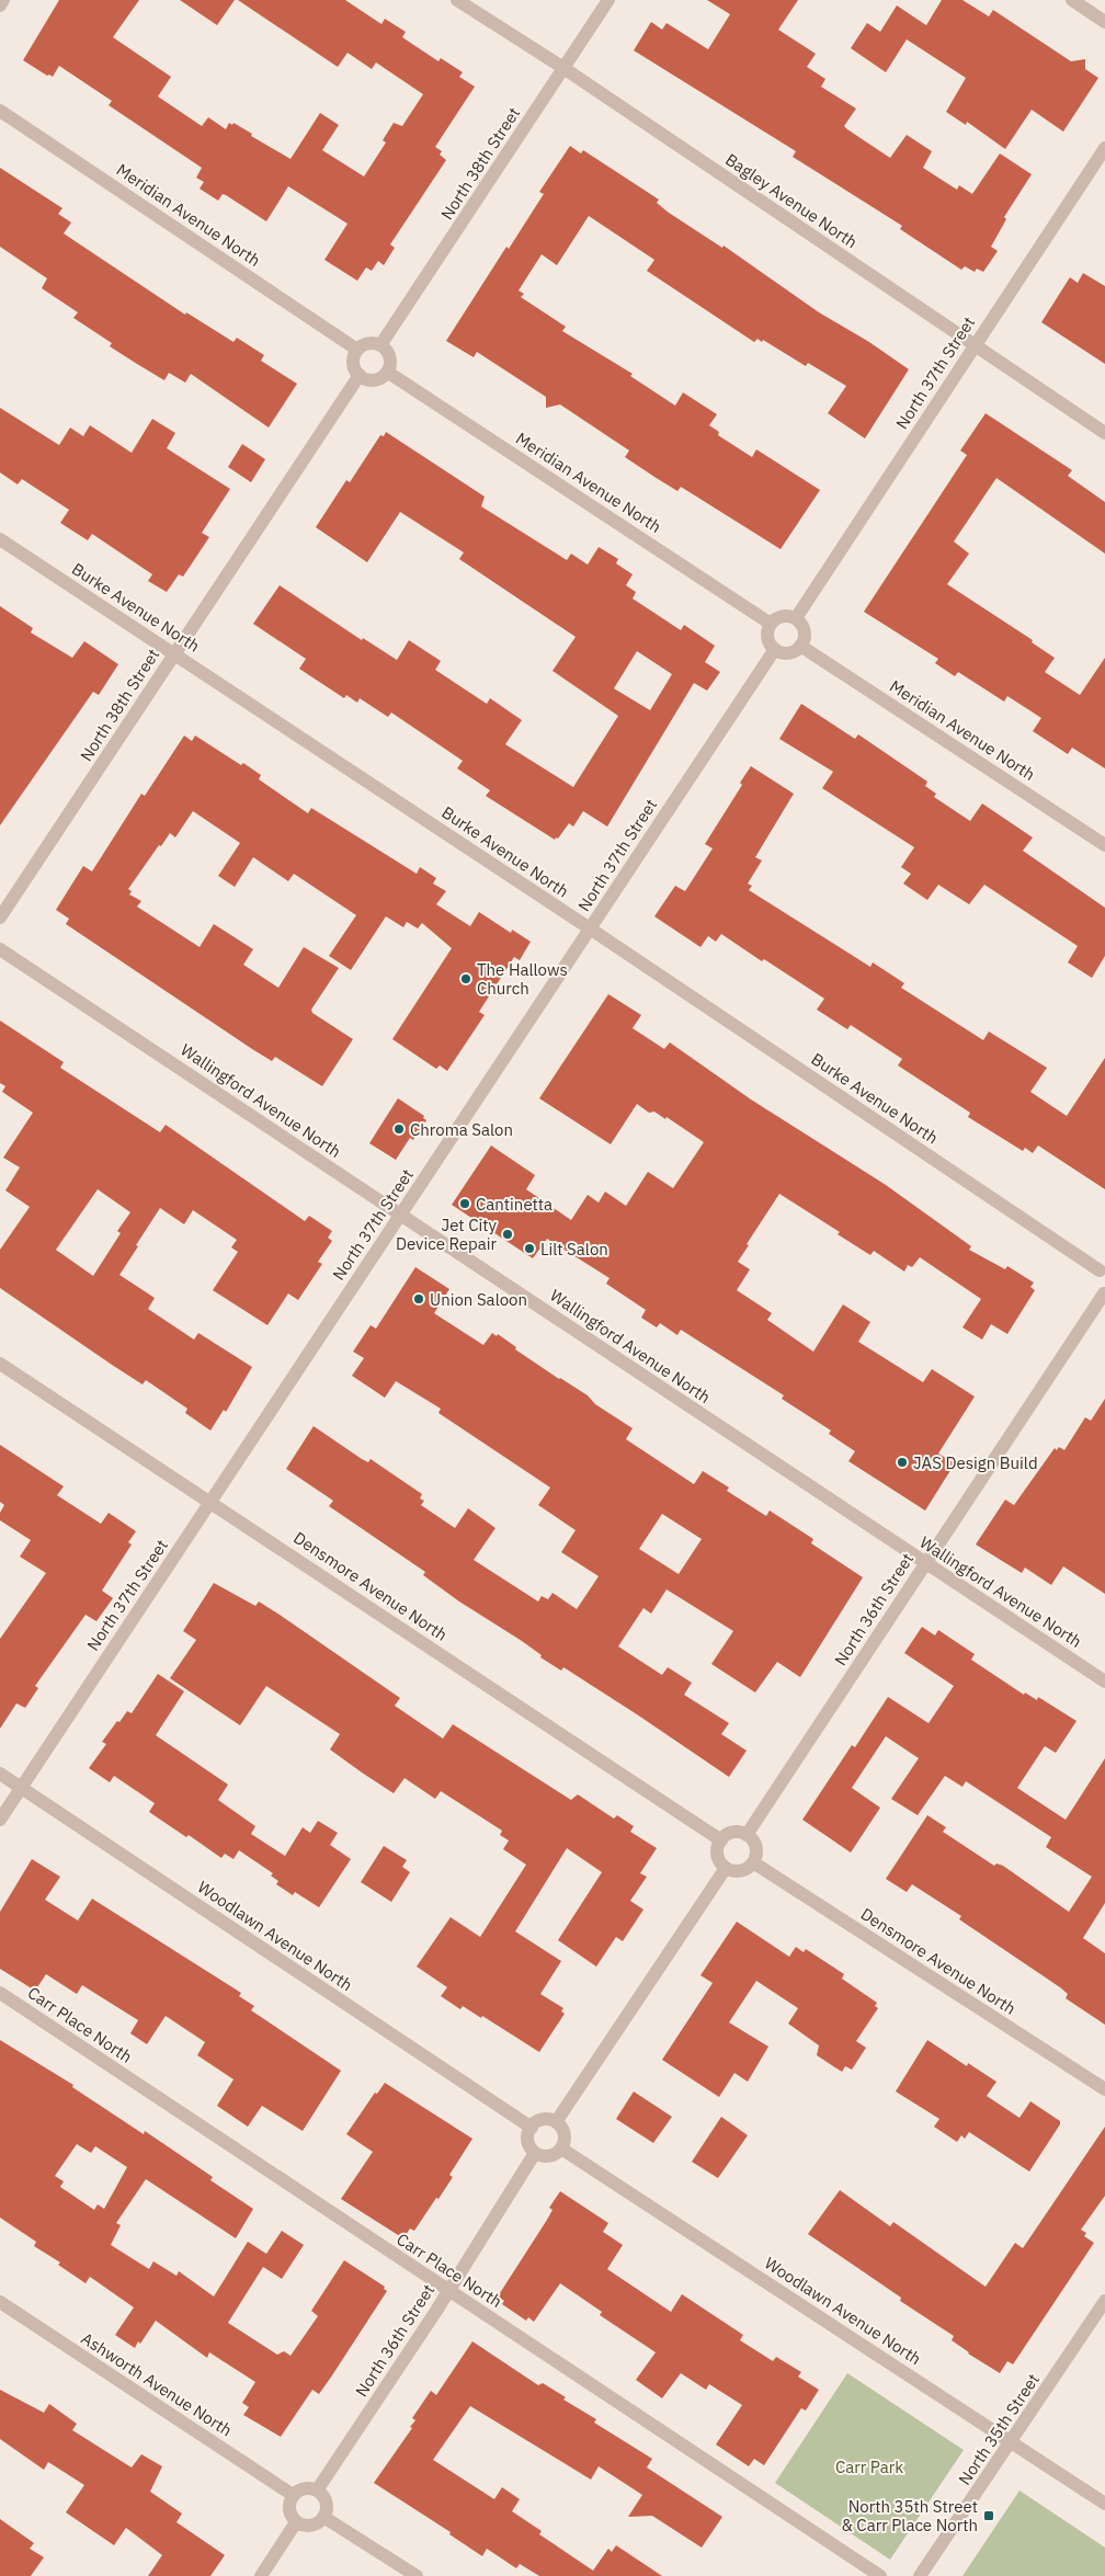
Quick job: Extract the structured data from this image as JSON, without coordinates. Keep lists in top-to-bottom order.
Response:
{
  "streets": {
    "street": [
      "North 38th Street",
      "Bagley Avenue North",
      "Meridian Avenue North",
      "North 37th Street",
      "Burke Avenue North",
      "Wallingford Avenue North",
      "Densmore Avenue North",
      "North 36th Street",
      "Woodlawn Avenue North",
      "Carr Place North",
      "Ashworth Avenue North",
      "North 35th Street"
    ]
  },
  "crossings": [
    ["North 38th Street", "Bagley Avenue North"],
    ["North 38th Street", "Meridian Avenue North"],
    ["North 38th Street", "Burke Avenue North"],
    ["Bagley Avenue North", "North 37th Street"],
    ["Meridian Avenue North", "North 37th Street"],
    ["North 37th Street", "Burke Avenue North"],
    ["North 37th Street", "Wallingford Avenue North"],
    ["North 37th Street", "Densmore Avenue North"],
    ["North 37th Street", "Woodlawn Avenue North"],
    ["Wallingford Avenue North", "North 36th Street"],
    ["Densmore Avenue North", "North 36th Street"],
    ["North 36th Street", "Woodlawn Avenue North"],
    ["North 36th Street", "Carr Place North"],
    ["North 36th Street", "Ashworth Avenue North"],
    ["Woodlawn Avenue North", "North 35th Street"]
  ],
  "parks": ["Carr Park"],
  "places": {
    "other": [
      "The Hallows Church",
      "Chroma Salon",
      "Cantinetta",
      "Jet City Device Repair",
      "Lilt Salon",
      "Union Saloon",
      "JAS Design Build"
    ],
    "transit": ["North 35th Street & Carr Place North"]
  }
}
